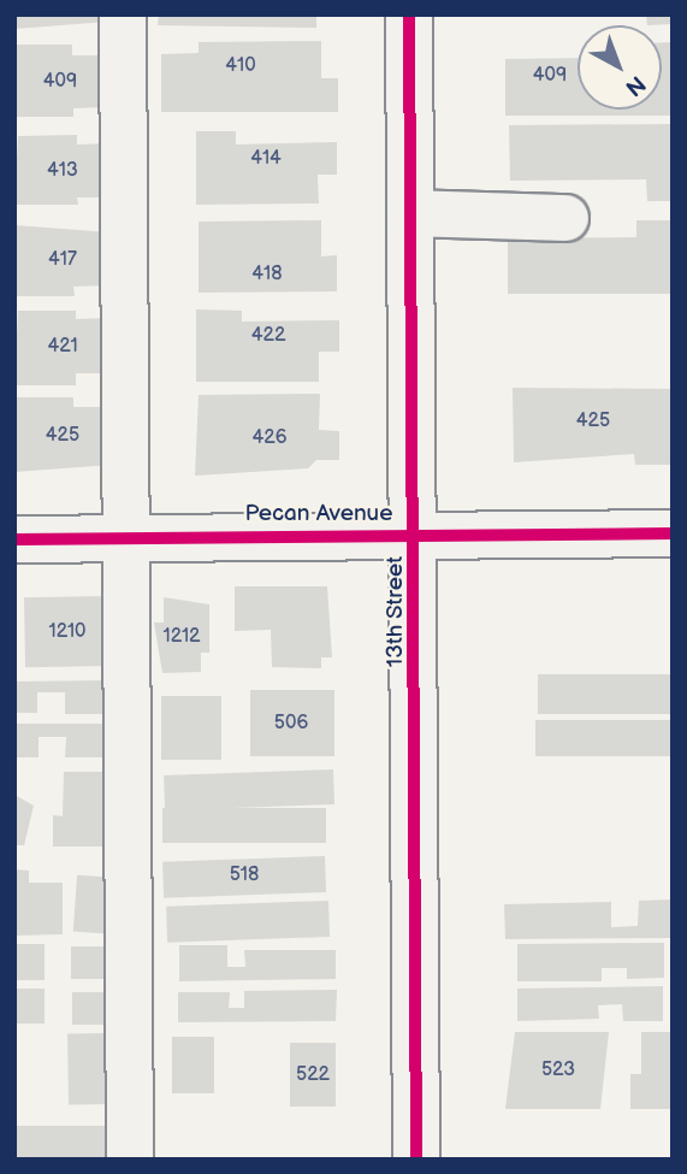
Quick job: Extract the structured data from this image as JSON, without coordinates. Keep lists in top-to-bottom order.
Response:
{
  "streets": {
    "street": ["Pecan Avenue", "13th Street"]
  },
  "crossings": [
    ["Pecan Avenue", "13th Street"]
  ],
  "house_numbers": [
    "410",
    "409",
    "409",
    "414",
    "413",
    "417",
    "418",
    "422",
    "421",
    "425",
    "425",
    "426",
    "1210",
    "1212",
    "506",
    "518",
    "523",
    "522"
  ],
  "north": "bottom right"
}
